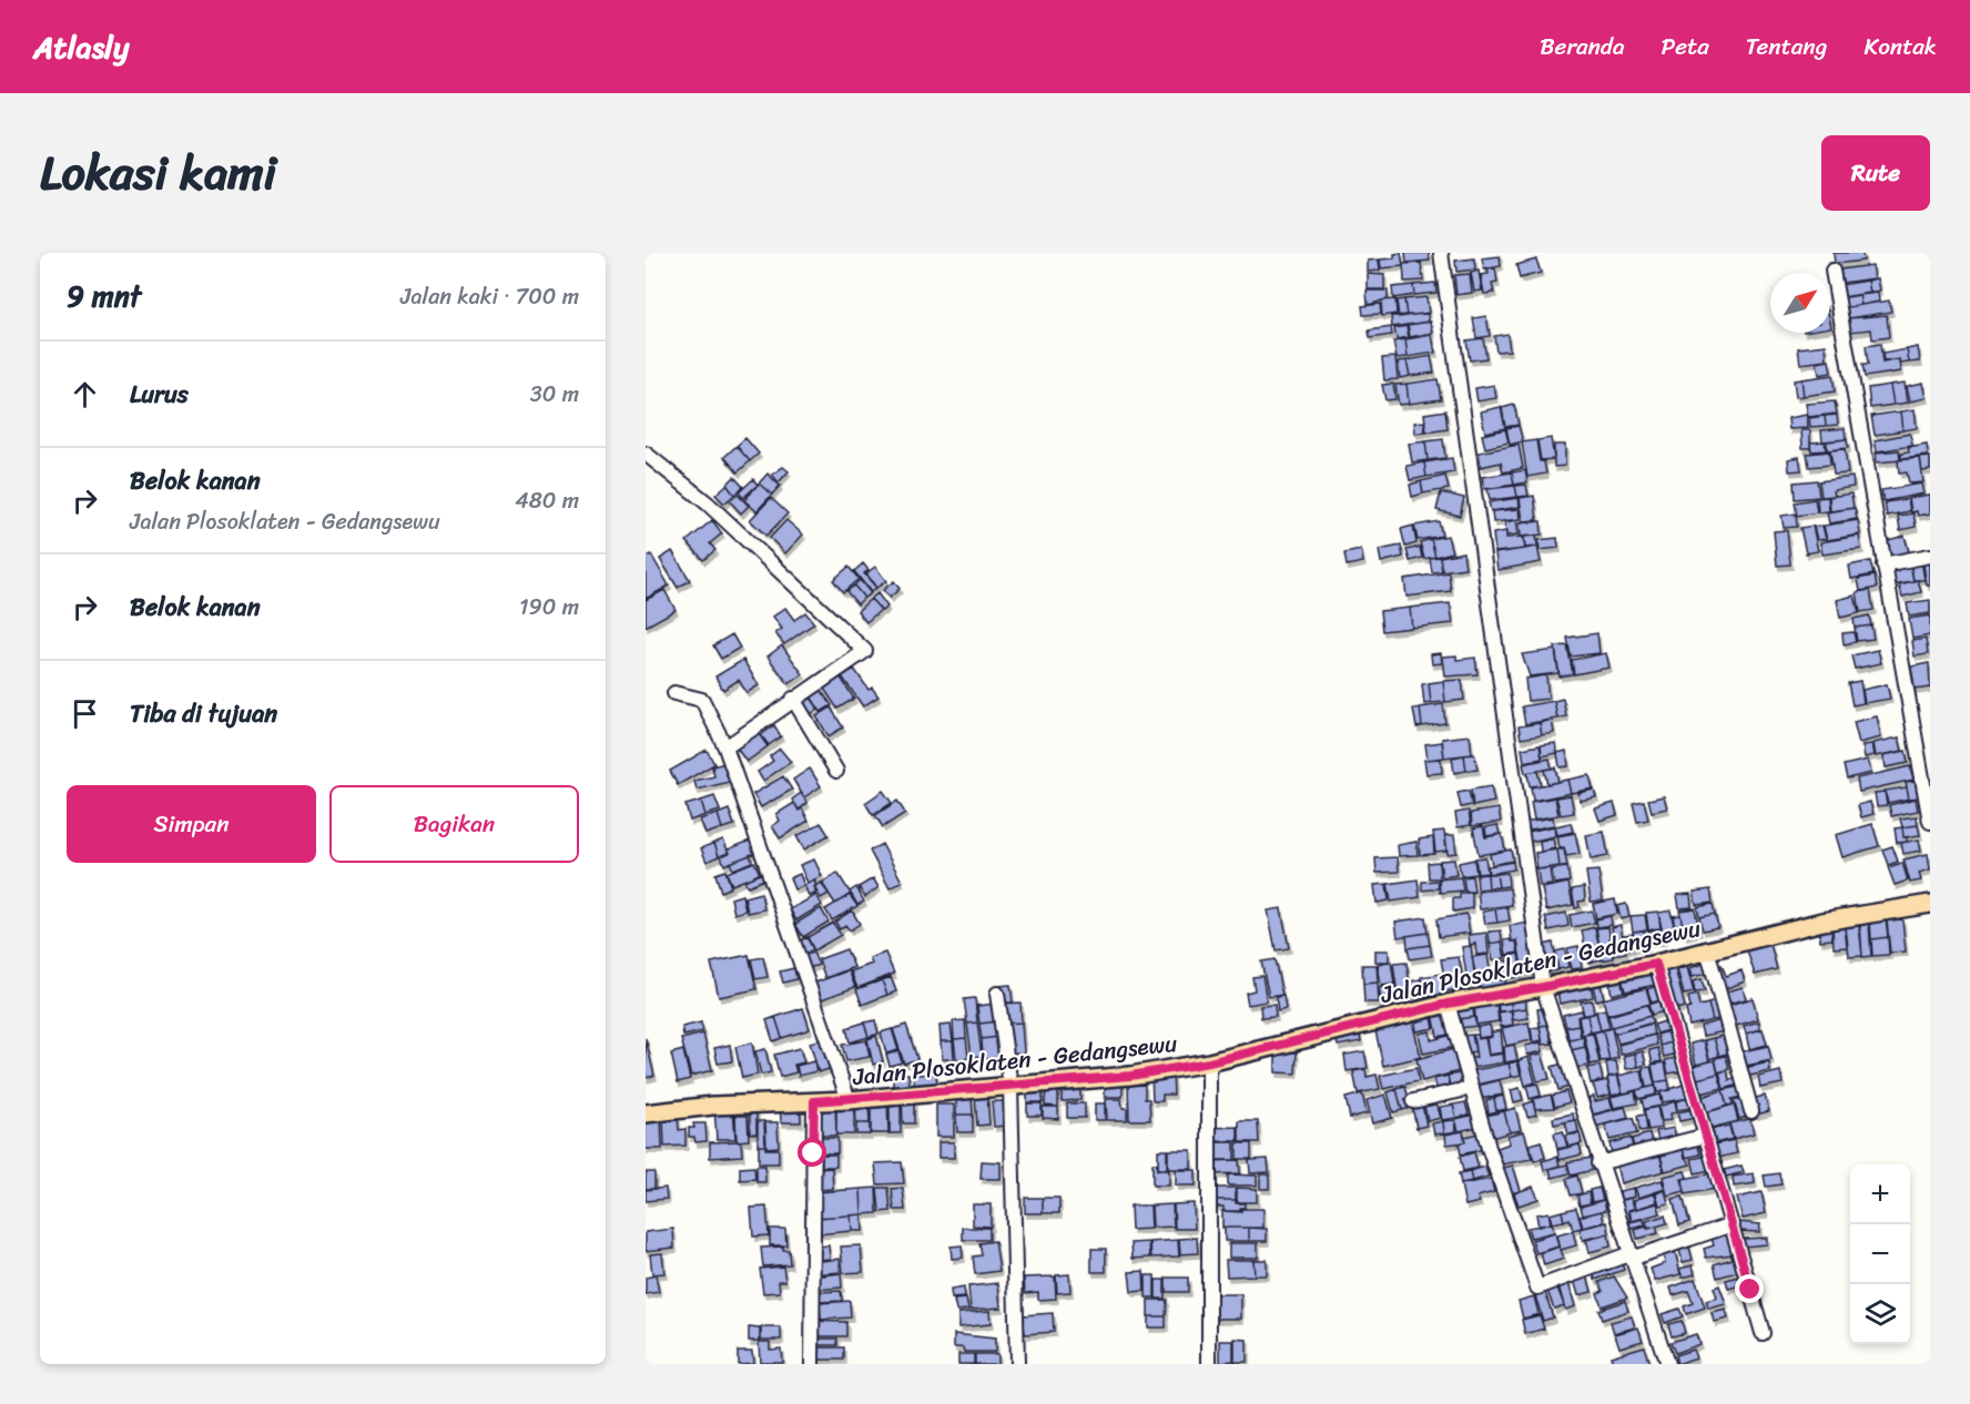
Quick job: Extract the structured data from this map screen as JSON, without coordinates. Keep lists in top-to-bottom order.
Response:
{
  "streets": {
    "main road": ["Jalan Plosoklaten - Gedangsewu"]
  },
  "north": "top right",
  "page": {
    "header": "Atlasly",
    "nav": [
      "Beranda",
      "Peta",
      "Tentang",
      "Kontak"
    ],
    "title": "Lokasi kami",
    "buttons": [
      "Rute",
      ["Simpan", "Bagikan"]
    ],
    "heading": ["9 mnt", "Jalan kaki · 700 m"],
    "list": [
      ["Lurus", "30 m"],
      ["Belok kanan", "Jalan Plosoklaten - Gedangsewu", "480 m"],
      ["Belok kanan", "190 m"],
      "Tiba di tujuan"
    ],
    "map_buttons": ["+", "−"]
  }
}
